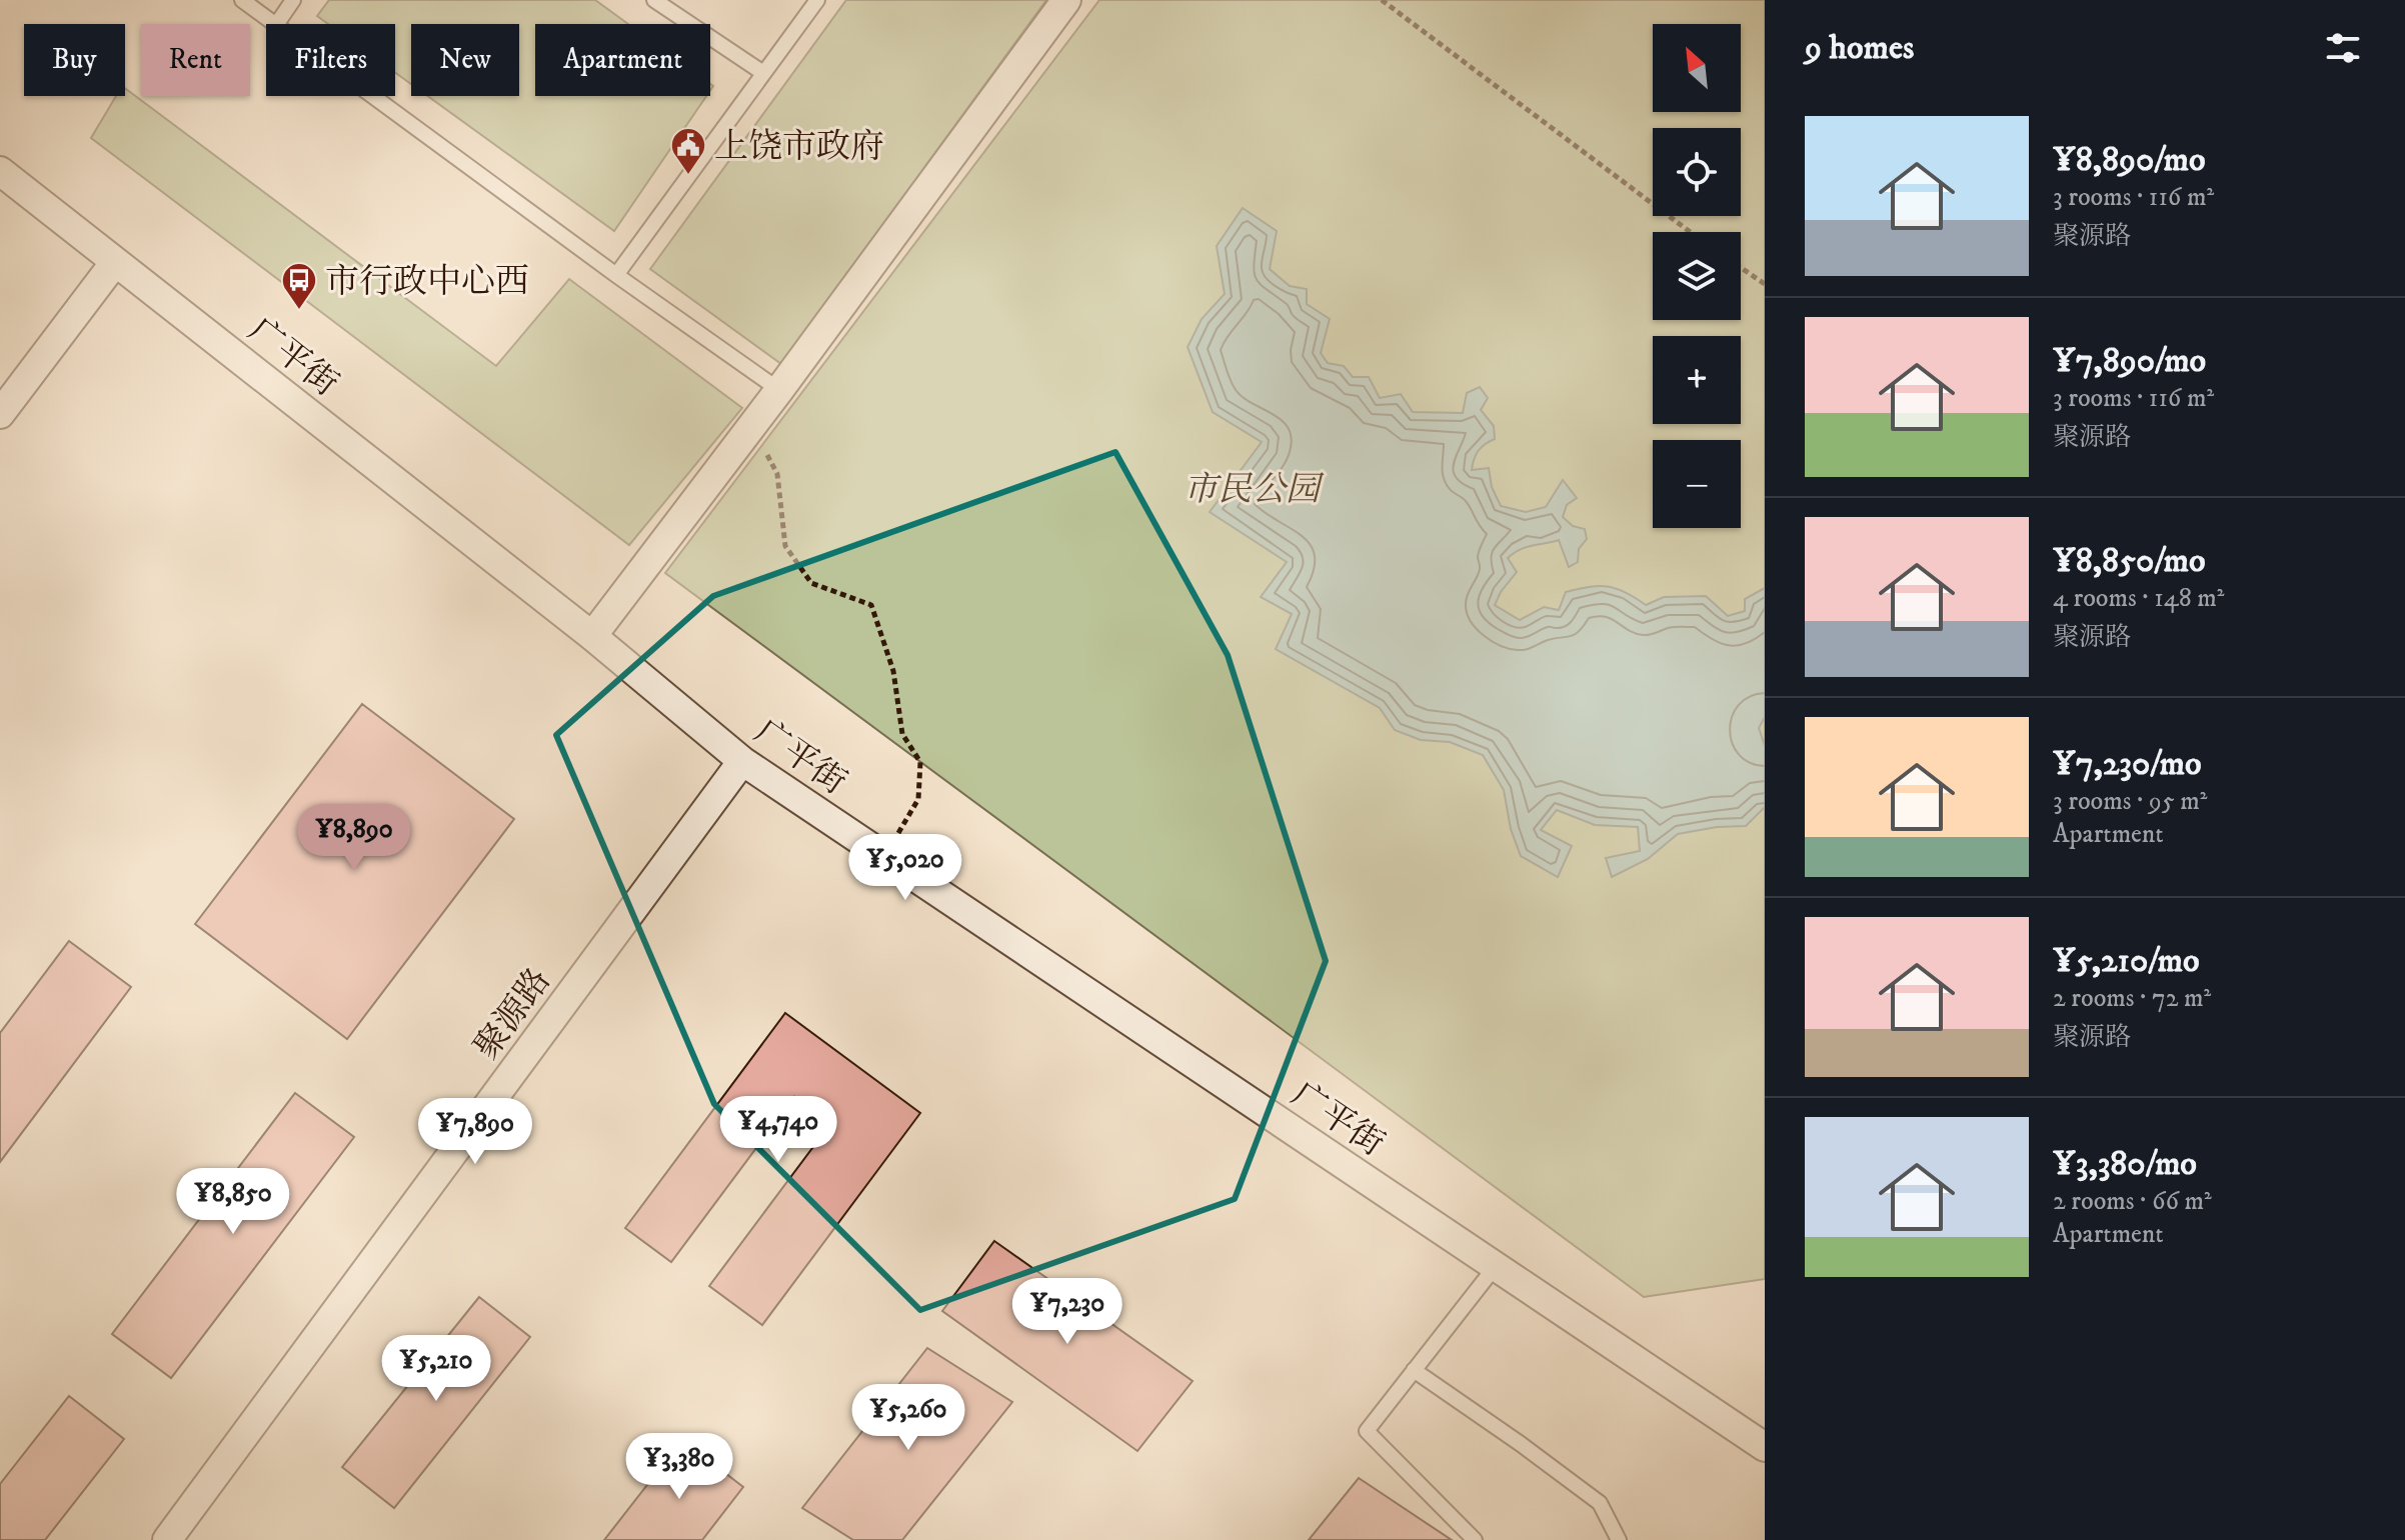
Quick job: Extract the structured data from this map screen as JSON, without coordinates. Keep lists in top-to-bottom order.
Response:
{
  "streets": {
    "street": ["广平街", "聚源路"]
  },
  "crossings": [
    ["广平街", "聚源路"]
  ],
  "parks": ["市民公园"],
  "places": {
    "public building": ["上饶市政府"],
    "bus stop": ["市行政中心西"]
  },
  "north": "top left",
  "page": {
    "heading": "9 homes",
    "map_buttons": ["+", "−"],
    "chip": [
      "Buy",
      "Rent",
      "Filters",
      "New",
      "Apartment"
    ],
    "list": [
      {
        "name": "¥8,890/mo",
        "note": "3 rooms · 116 m² · 聚源路"
      },
      {
        "name": "¥7,890/mo",
        "note": "3 rooms · 116 m² · 聚源路"
      },
      {
        "name": "¥8,850/mo",
        "note": "4 rooms · 148 m² · 聚源路"
      },
      {
        "name": "¥7,230/mo",
        "note": "3 rooms · 95 m² · Apartment"
      },
      {
        "name": "¥5,210/mo",
        "note": "2 rooms · 72 m² · 聚源路"
      },
      {
        "name": "¥3,380/mo",
        "note": "2 rooms · 66 m² · Apartment"
      }
    ],
    "price": [
      "¥8,890",
      "¥5,020",
      "¥4,740",
      "¥7,890",
      "¥8,850",
      "¥7,230",
      "¥5,210",
      "¥5,260",
      "¥3,380"
    ]
  }
}
